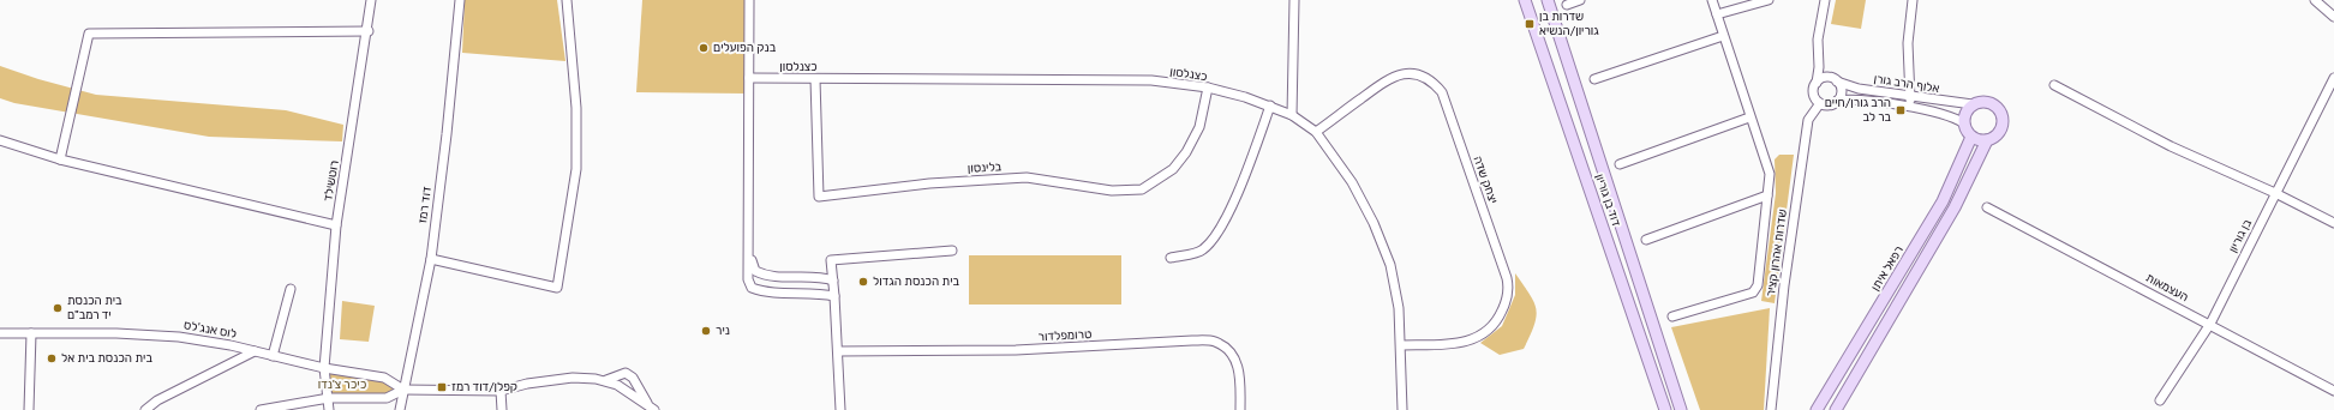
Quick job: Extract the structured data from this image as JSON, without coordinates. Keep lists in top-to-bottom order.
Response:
{
  "streets": {
    "main road": ["דוד בן גוריון", "רפאל איתן"],
    "street": [
      "כצנלסון",
      "אלוף הרב גורן",
      "בלינסון",
      "יצחק שדה",
      "רוטשילד",
      "דוד רמז",
      "בן גוריון",
      "שדרות אהרון קציר",
      "העצמאות",
      "לוס אנג'לס",
      "טרומפלדור"
    ]
  },
  "crossings": [
    ["כצנלסון", "בלינסון"],
    ["כצנלסון", "יצחק שדה"],
    ["אלוף הרב גורן", "שדרות אהרון קציר"],
    ["אלוף הרב גורן", "רפאל איתן"],
    ["רוטשילד", "לוס אנג'לס"],
    ["דוד רמז", "לוס אנג'לס"],
    ["בן גוריון", "העצמאות"]
  ],
  "parks": ["כיכר צ'נדו"],
  "places": {
    "transit": ["שדרות בן גוריון/הנשיא", "הרב גורן/חיים בר לב", "קפלן/דוד רמז"],
    "other": [
      "בנק הפועלים",
      "בית הכנסת הגדול",
      "בית הכנסת יד רמב\"ם",
      "ניר",
      "בית הכנסת בית אל"
    ]
  }
}
